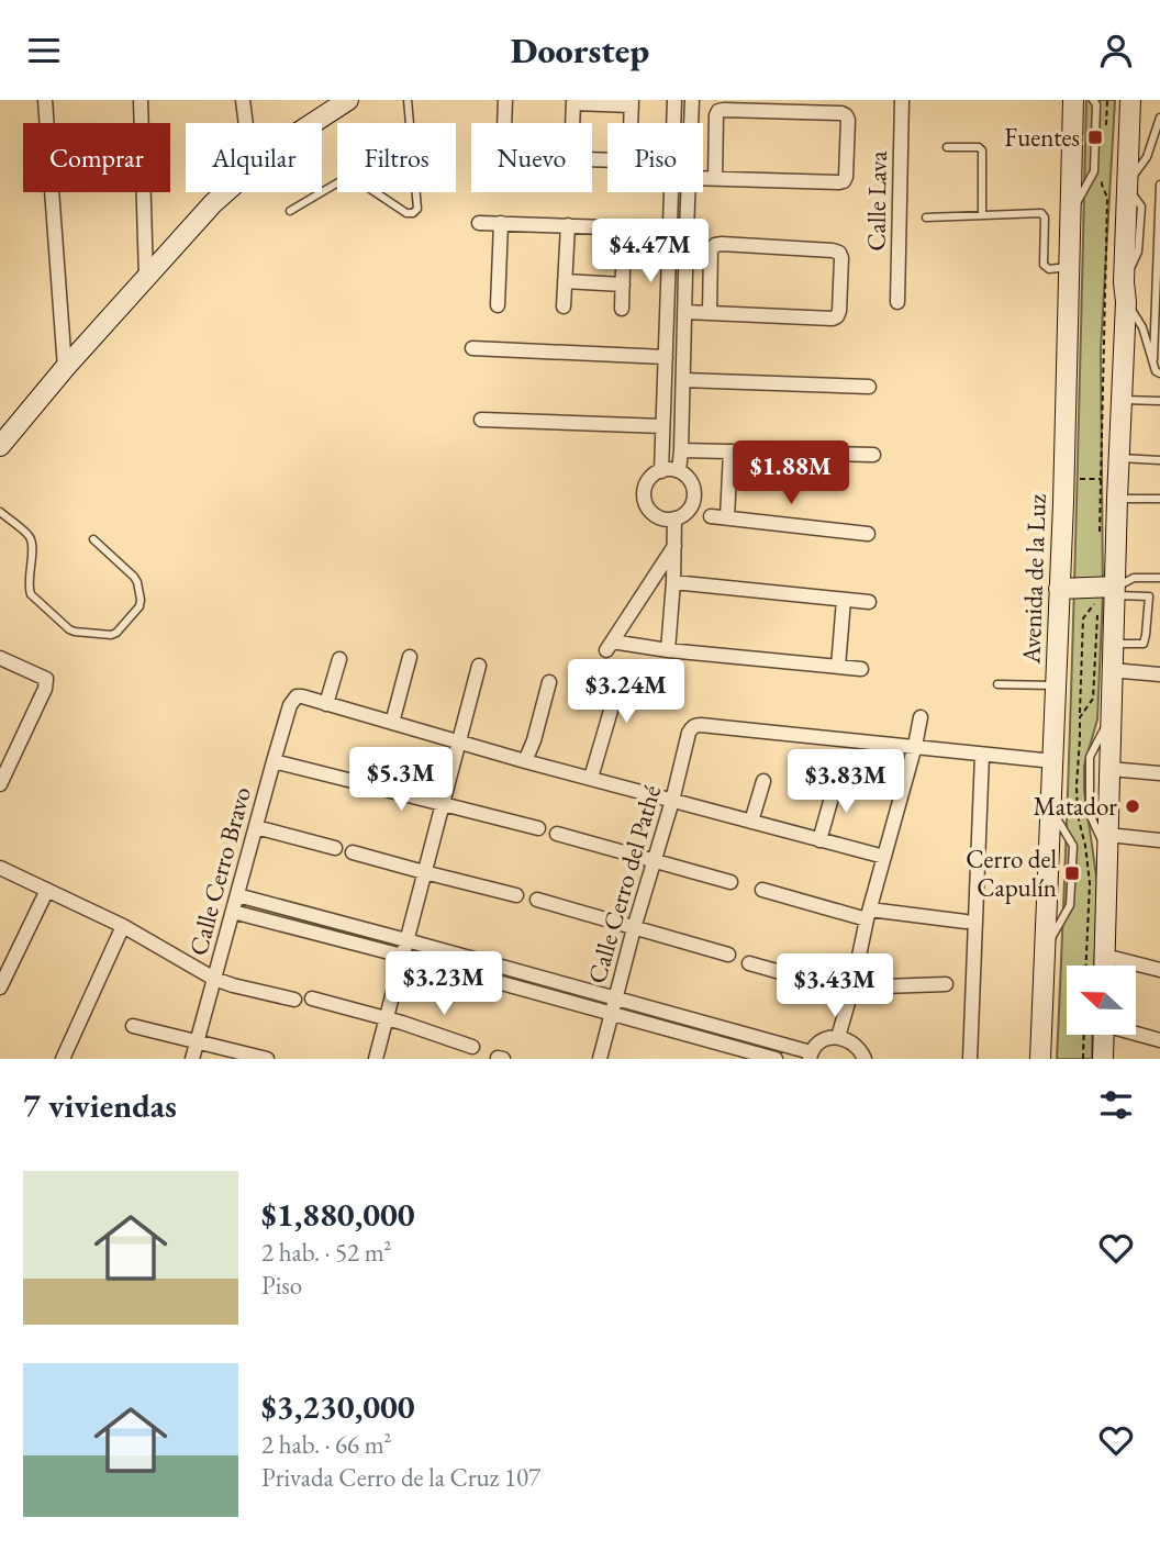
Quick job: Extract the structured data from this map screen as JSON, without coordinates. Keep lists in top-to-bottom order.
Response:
{
  "streets": {
    "main road": ["Avenida de la Luz"],
    "street": ["Calle Lava", "Calle Cerro Bravo", "Calle Cerro del Pathé"]
  },
  "places": {
    "transit": ["Fuentes", "Cerro del Capulín"],
    "other": ["Matador"]
  },
  "north": "left",
  "page": {
    "header": "Doorstep",
    "chip": [
      "Comprar",
      "Alquilar",
      "Filtros",
      "Nuevo",
      "Piso"
    ],
    "price": [
      "$4.47M",
      "$1.88M",
      "$3.24M",
      "$5.3M",
      "$3.83M",
      "$3.23M",
      "$3.43M"
    ],
    "heading": "7 viviendas",
    "list": [
      {
        "name": "$1,880,000",
        "note": "2 hab. · 52 m² · Piso"
      },
      {
        "name": "$3,230,000",
        "note": "2 hab. · 66 m² · Privada Cerro de la Cruz 107"
      }
    ]
  }
}
